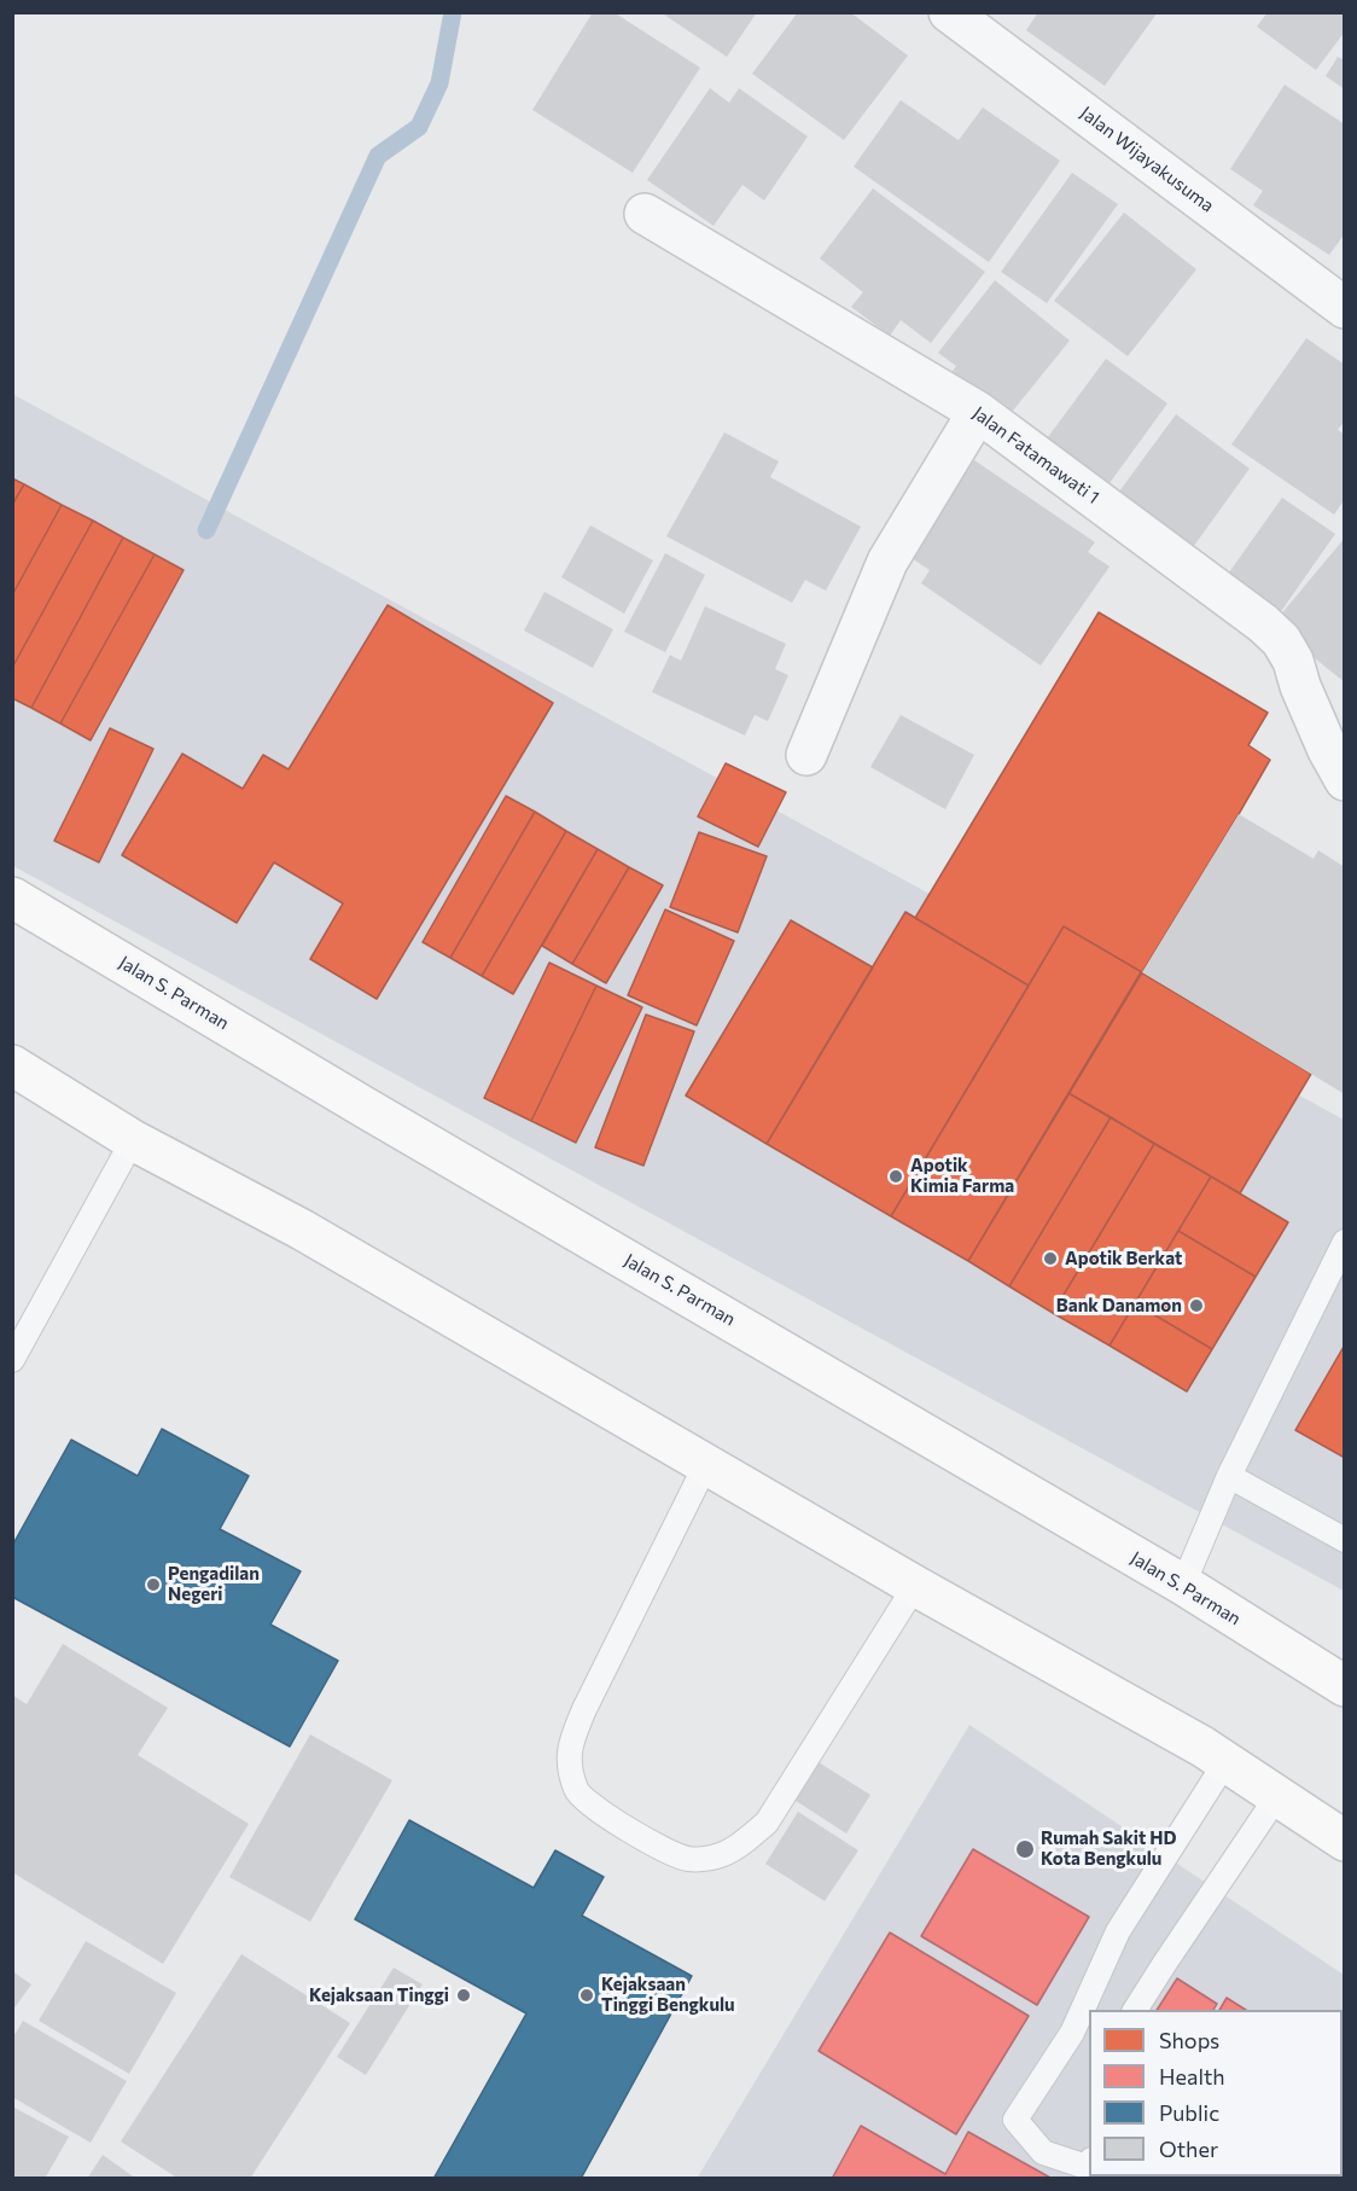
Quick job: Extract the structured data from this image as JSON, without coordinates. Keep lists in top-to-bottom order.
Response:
{
  "streets": {
    "main road": ["Jalan S. Parman"],
    "street": ["Jalan Wijayakusuma", "Jalan Fatamawati 1"]
  },
  "places": [
    "Apotik Kimia Farma",
    "Apotik Berkat",
    "Bank Danamon",
    "Pengadilan Negeri",
    "Rumah Sakit HD Kota Bengkulu",
    "Kejaksaan Tinggi",
    "Kejaksaan Tinggi Bengkulu"
  ],
  "legend": [
    "Shops",
    "Health",
    "Public",
    "Other"
  ]
}
